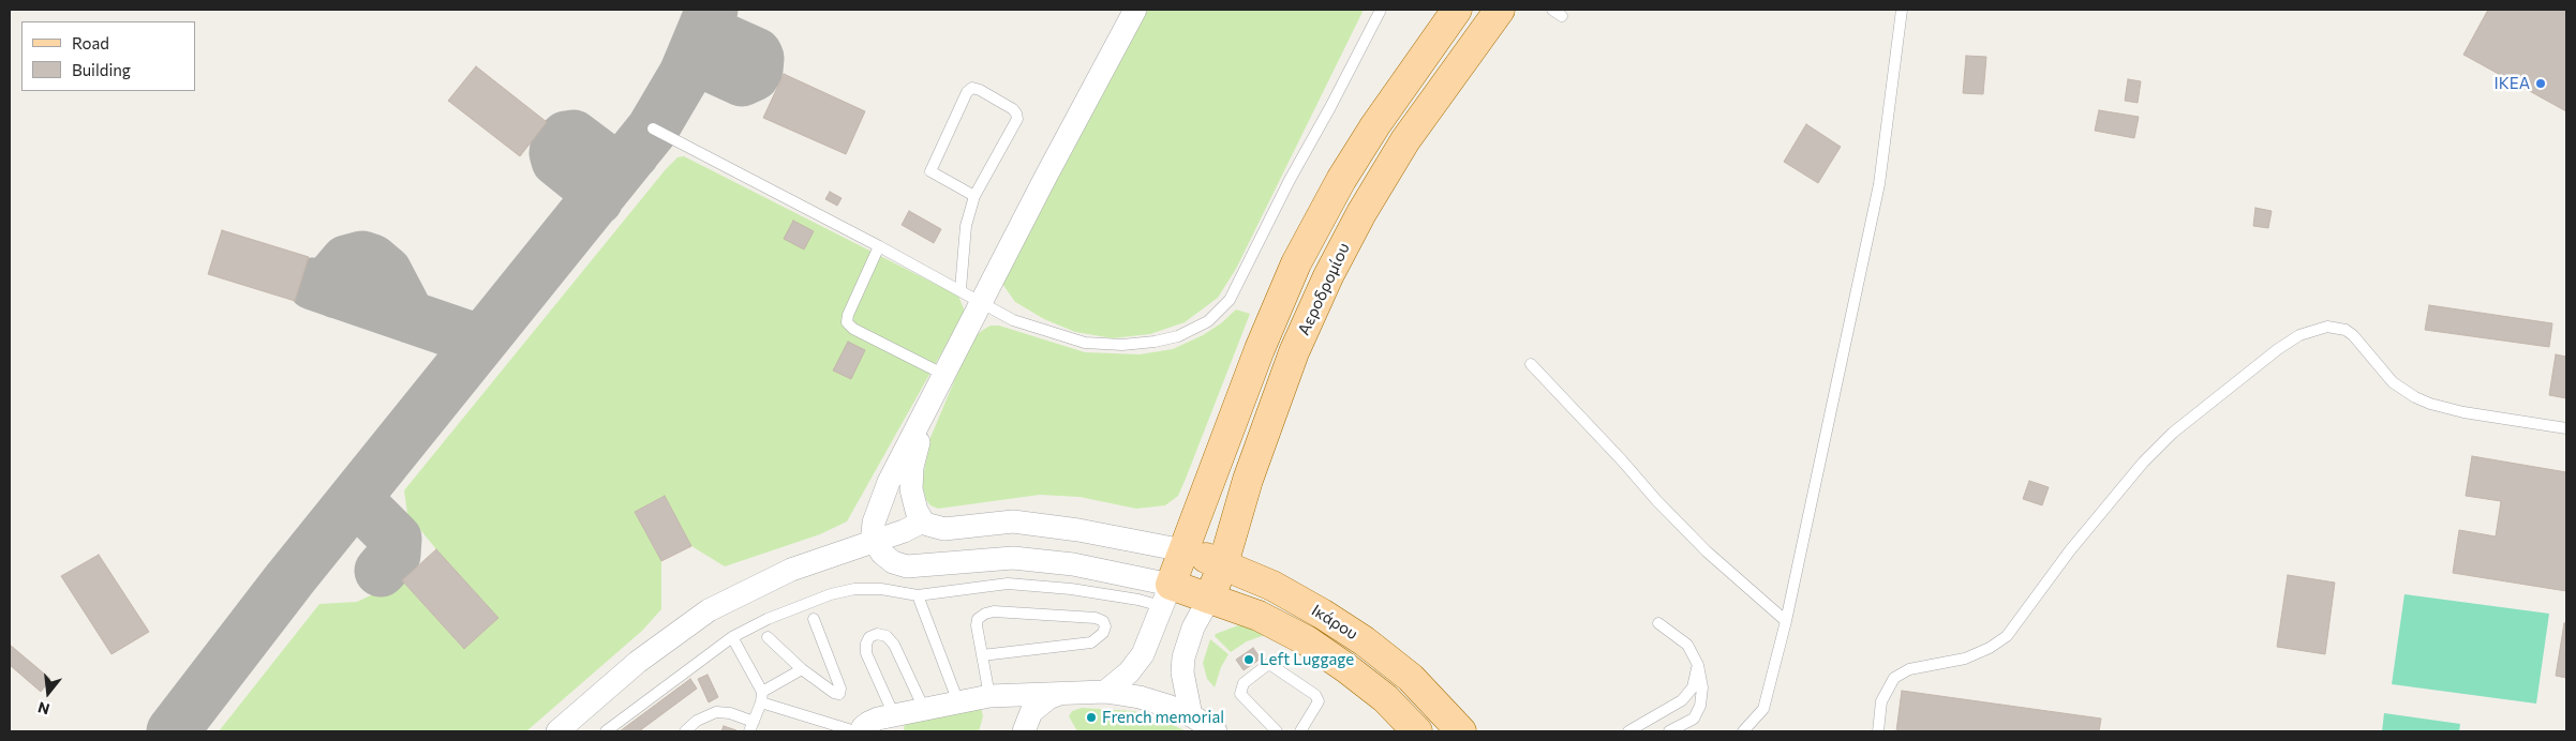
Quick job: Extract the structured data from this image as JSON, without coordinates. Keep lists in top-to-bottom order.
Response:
{
  "streets": {
    "main road": ["Αεροδρομίου", "Ικάρου"]
  },
  "crossings": [
    ["Αεροδρομίου", "Ικάρου"]
  ],
  "places": ["IKEA", "Left Luggage", "French memorial"],
  "legend": ["Road", "Building"],
  "north": "bottom"
}
